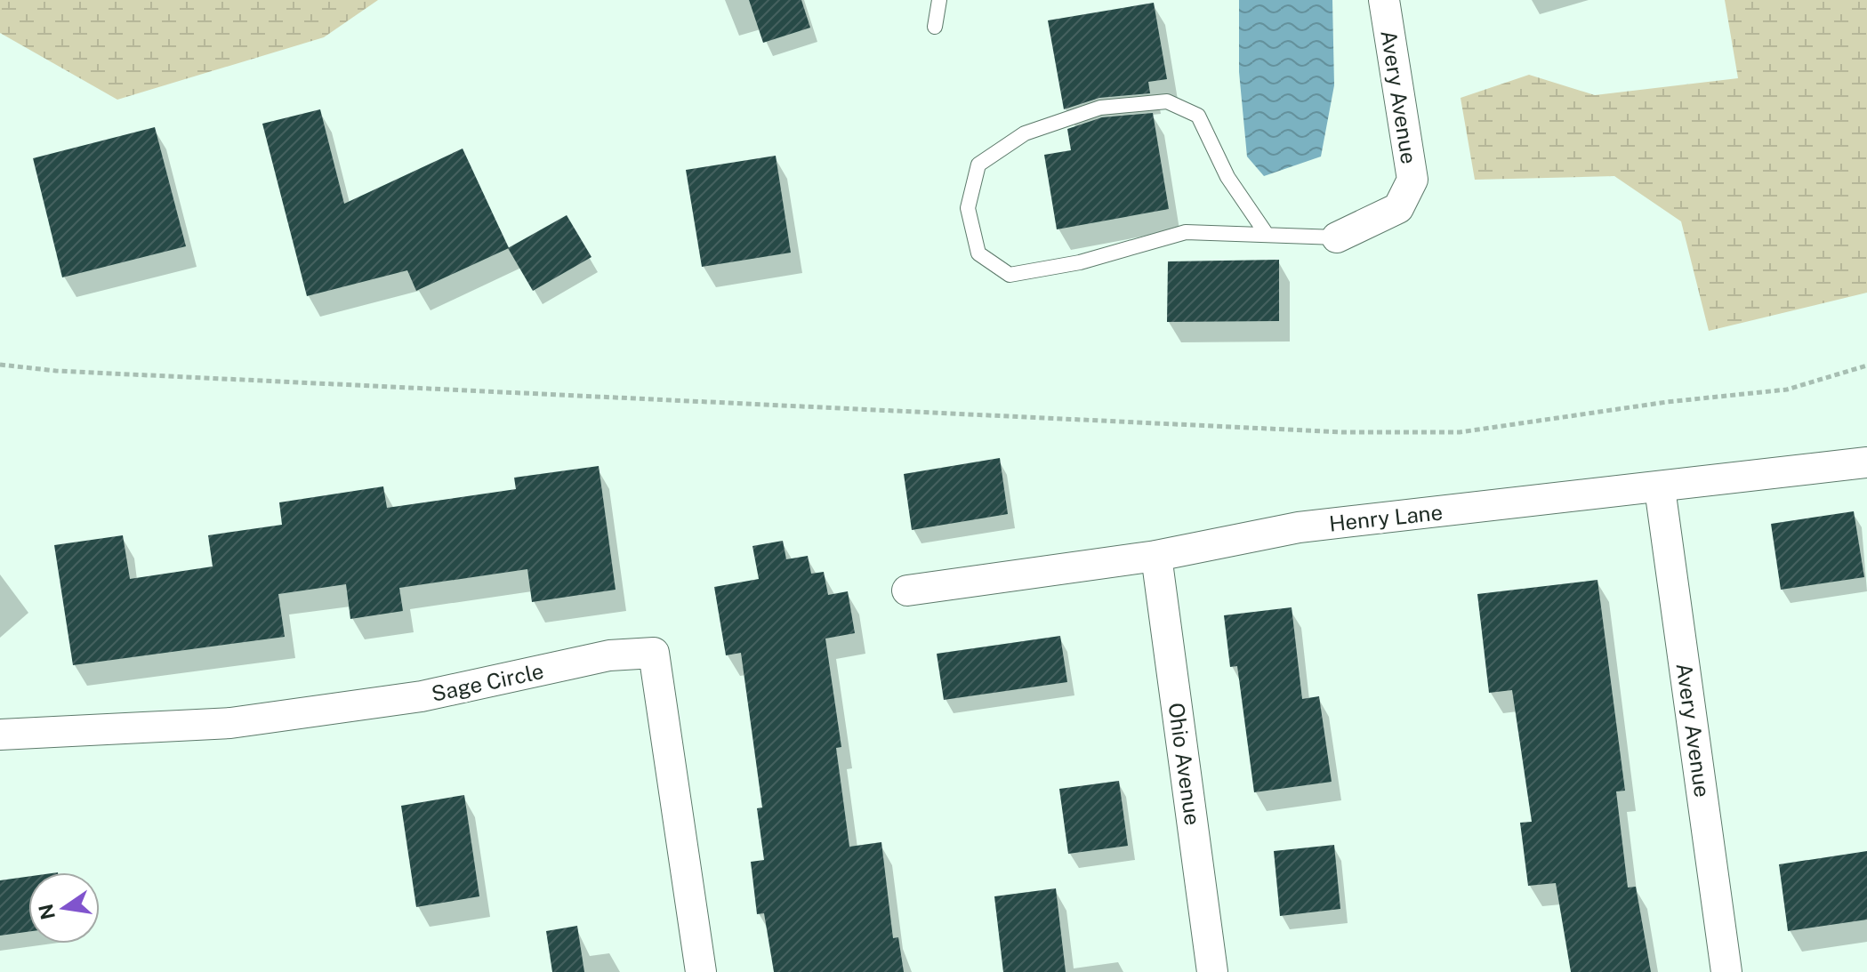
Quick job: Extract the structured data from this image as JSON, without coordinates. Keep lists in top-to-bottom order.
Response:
{
  "streets": {
    "street": [
      "Avery Avenue",
      "Henry Lane",
      "Sage Circle",
      "Ohio Avenue"
    ]
  },
  "crossings": [
    ["Avery Avenue", "Henry Lane"],
    ["Henry Lane", "Ohio Avenue"]
  ],
  "north": "left"
}
